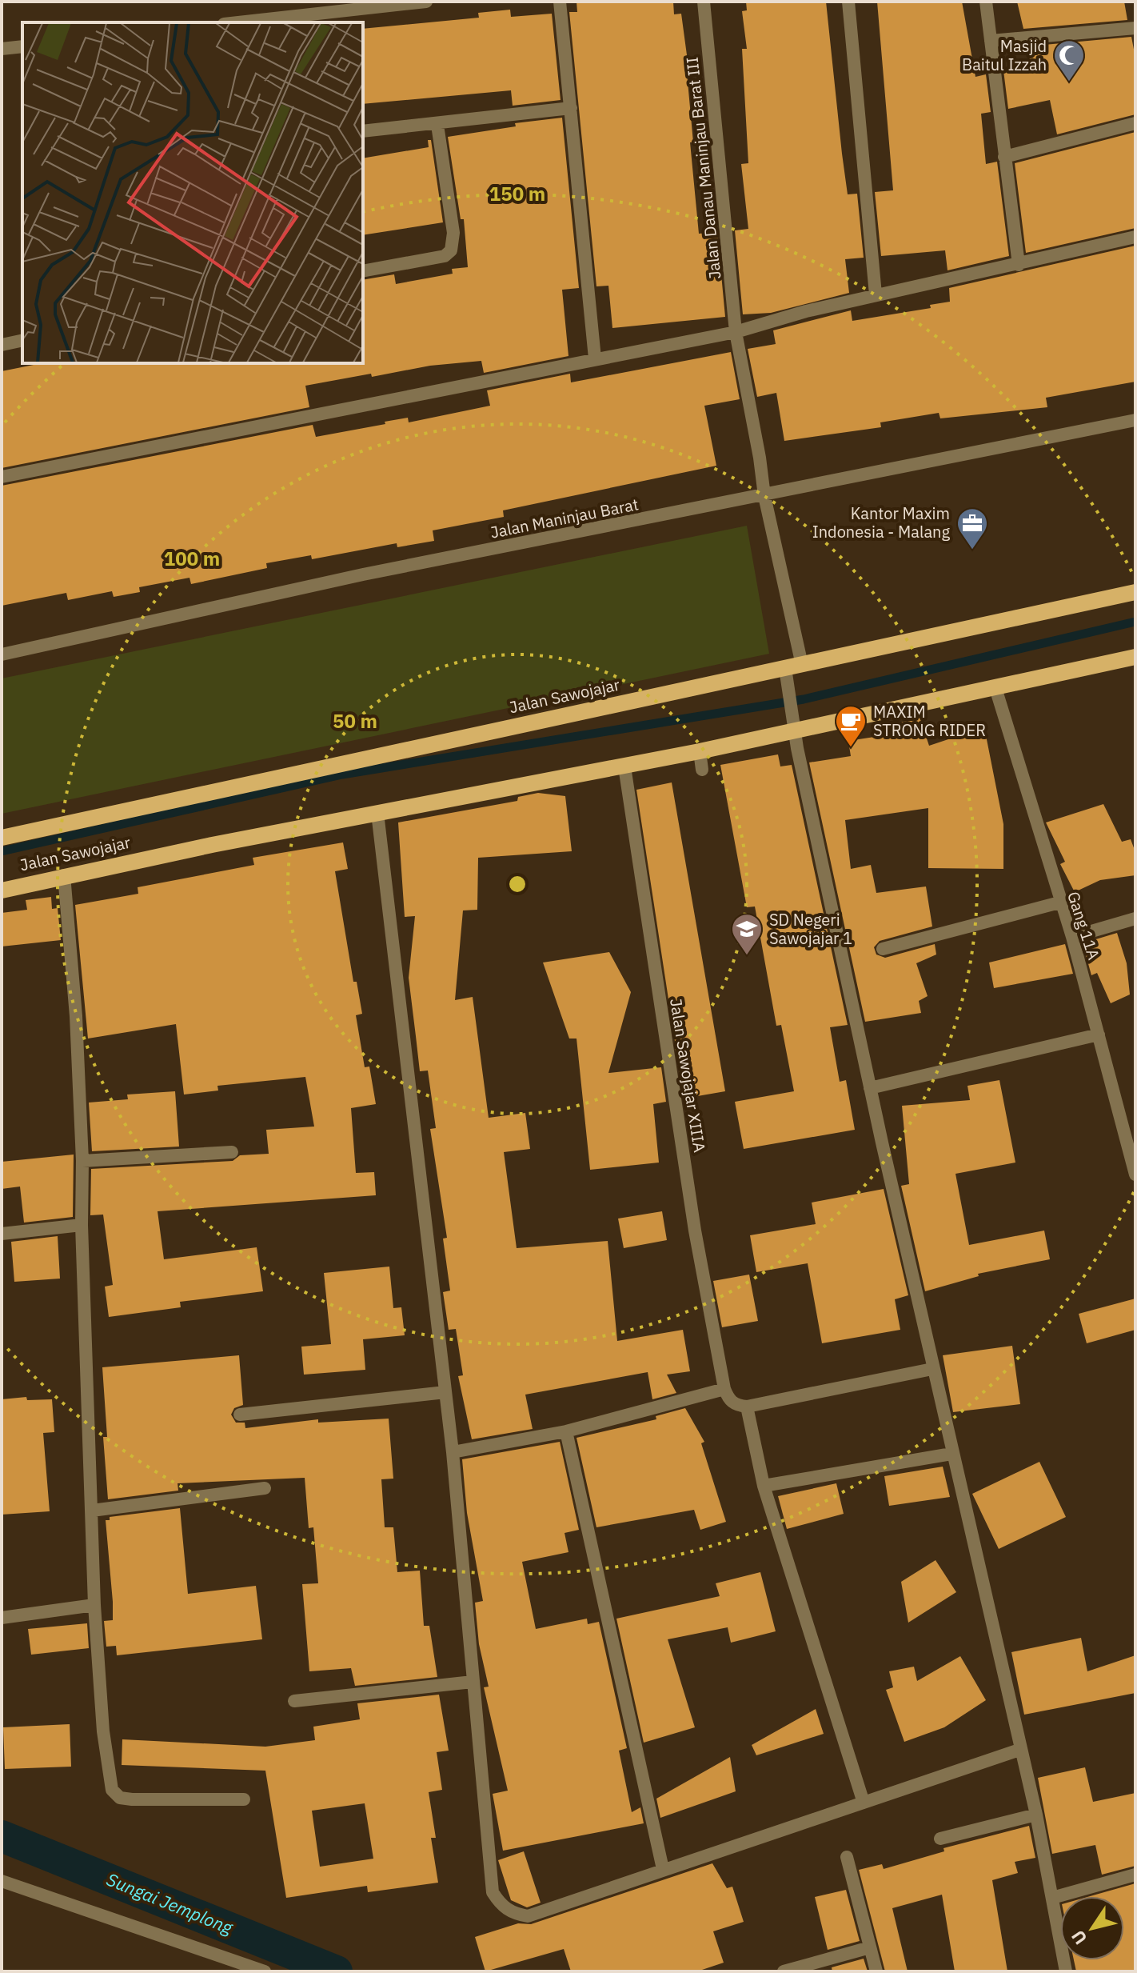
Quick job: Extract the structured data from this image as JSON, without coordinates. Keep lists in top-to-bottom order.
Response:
{
  "streets": {
    "main road": ["Jalan Sawojajar"],
    "street": [
      "Jalan Danau Maninjau Barat III",
      "Jalan Maninjau Barat",
      "Gang 11A",
      "Jalan Sawojajar XIIIA"
    ]
  },
  "crossings": [
    ["Jalan Danau Maninjau Barat III", "Jalan Maninjau Barat"],
    ["Jalan Danau Maninjau Barat III", "Jalan Sawojajar"],
    ["Jalan Sawojajar", "Gang 11A"],
    ["Jalan Sawojajar", "Jalan Sawojajar XIIIA"]
  ],
  "water": ["Sungai Jemplong"],
  "places": {
    "mosque": ["Masjid Baitul Izzah"],
    "office": ["Kantor Maxim Indonesia - Malang"],
    "cafe": ["MAXIM STRONG RIDER"],
    "school or university": ["SD Negeri Sawojajar 1"]
  },
  "north": "bottom left",
  "rings": ["150 m", "100 m", "50 m"]
}
